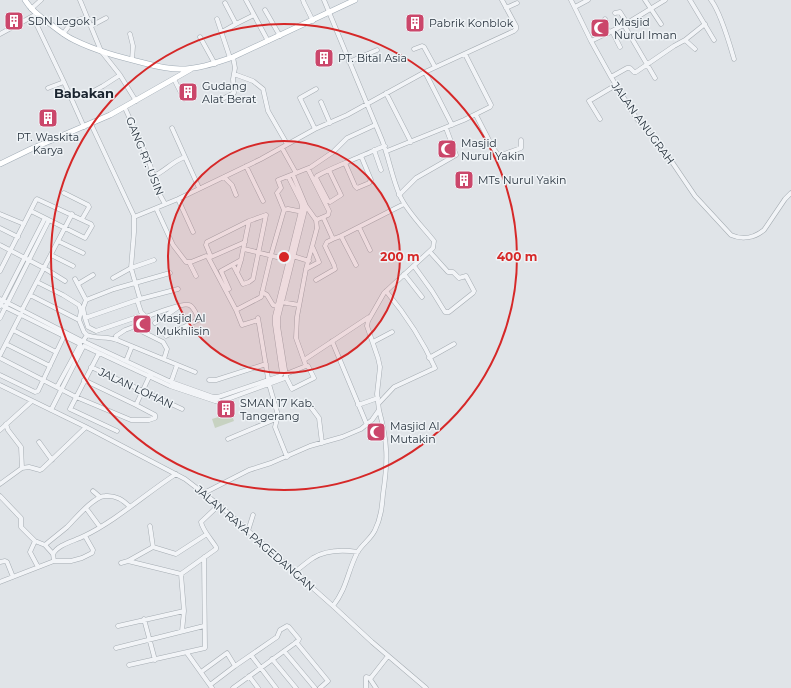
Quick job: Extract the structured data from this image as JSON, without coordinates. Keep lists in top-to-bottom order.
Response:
{
  "streets": {
    "street": [
      "JALAN ANUGRAH",
      "GANG RT. USIN",
      "JALAN LOHAN",
      "JALAN RAYA PAGEDANGAN"
    ]
  },
  "districts": ["Babakan"],
  "places": {
    "building": [
      "SDN Legok 1",
      "Pabrik Konblok",
      "PT. Bital Asia",
      "Gudang Alat Berat",
      "PT. Waskita Karya",
      "MTs Nurul Yakin",
      "SMAN 17 Kab. Tangerang"
    ],
    "mosque": [
      "Masjid Nurul Iman",
      "Masjid Nurul Yakin",
      "Masjid Al Mukhlisin",
      "Masjid Al Mutakin"
    ]
  },
  "rings": ["200 m", "400 m"]
}
